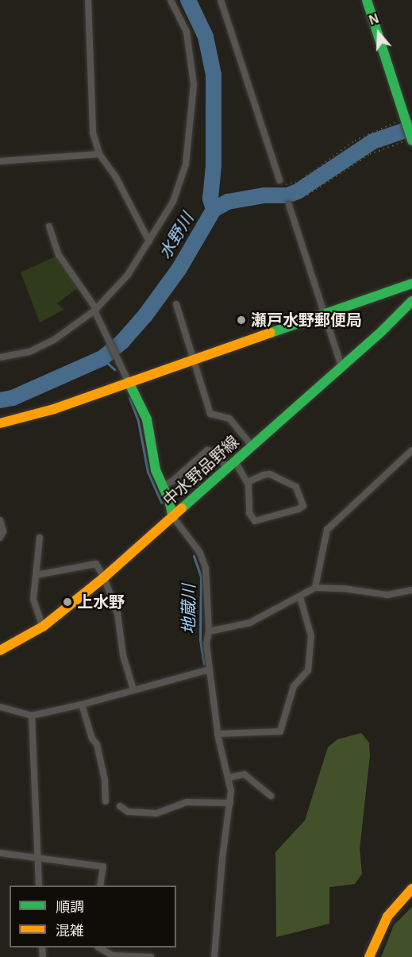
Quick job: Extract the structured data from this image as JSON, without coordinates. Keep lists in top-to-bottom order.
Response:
{
  "streets": {
    "main road": ["中水野品野線"]
  },
  "water": ["水野川", "地蔵川"],
  "places": ["瀬戸水野郵便局", "上水野"],
  "legend": ["順調", "混雑"],
  "north": "top"
}
